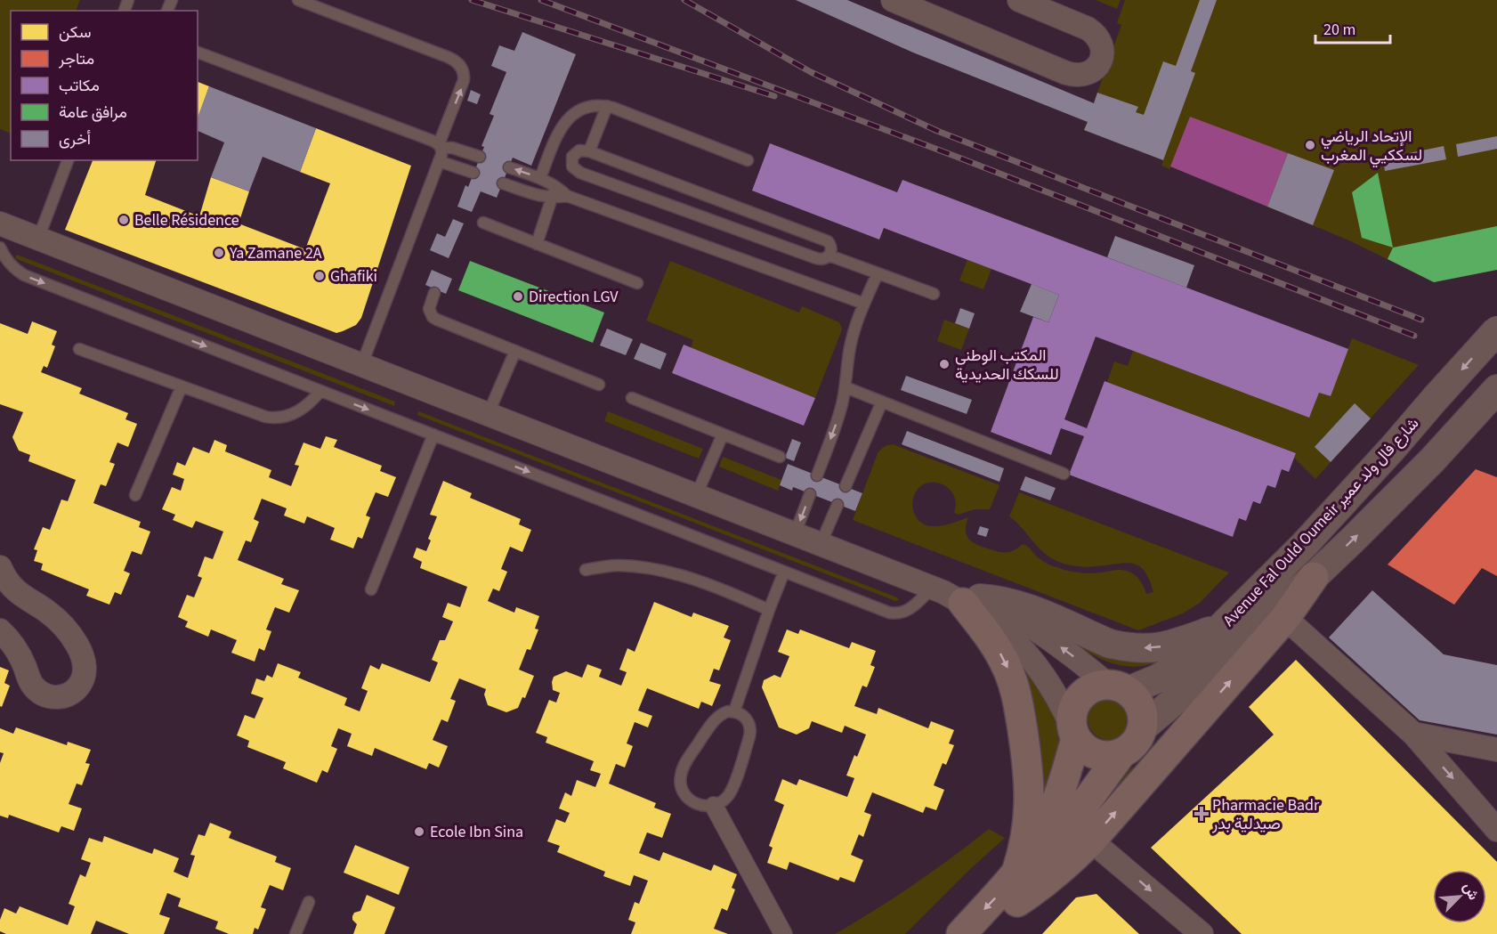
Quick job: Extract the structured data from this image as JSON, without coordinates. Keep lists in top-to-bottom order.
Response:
{
  "streets": {
    "street": ["Avenue Fal Ould Oumeir شارع فال ولد عمير"]
  },
  "places": {
    "other": [
      "الإتحاد الرياضي لسككيي المغرب",
      "Belle Résidence",
      "Ya Zamane 2A",
      "Ghafiki",
      "Direction LGV",
      "المكتب الوطني للسكك الحديدية",
      "Ecole Ibn Sina"
    ],
    "health": ["Pharmacie Badr صيدلية بدر"]
  },
  "legend": [
    "سكن",
    "متاجر",
    "مكاتب",
    "مرافق عامة",
    "أخرى"
  ],
  "scale_bar": "20 m",
  "north": "top right"
}
